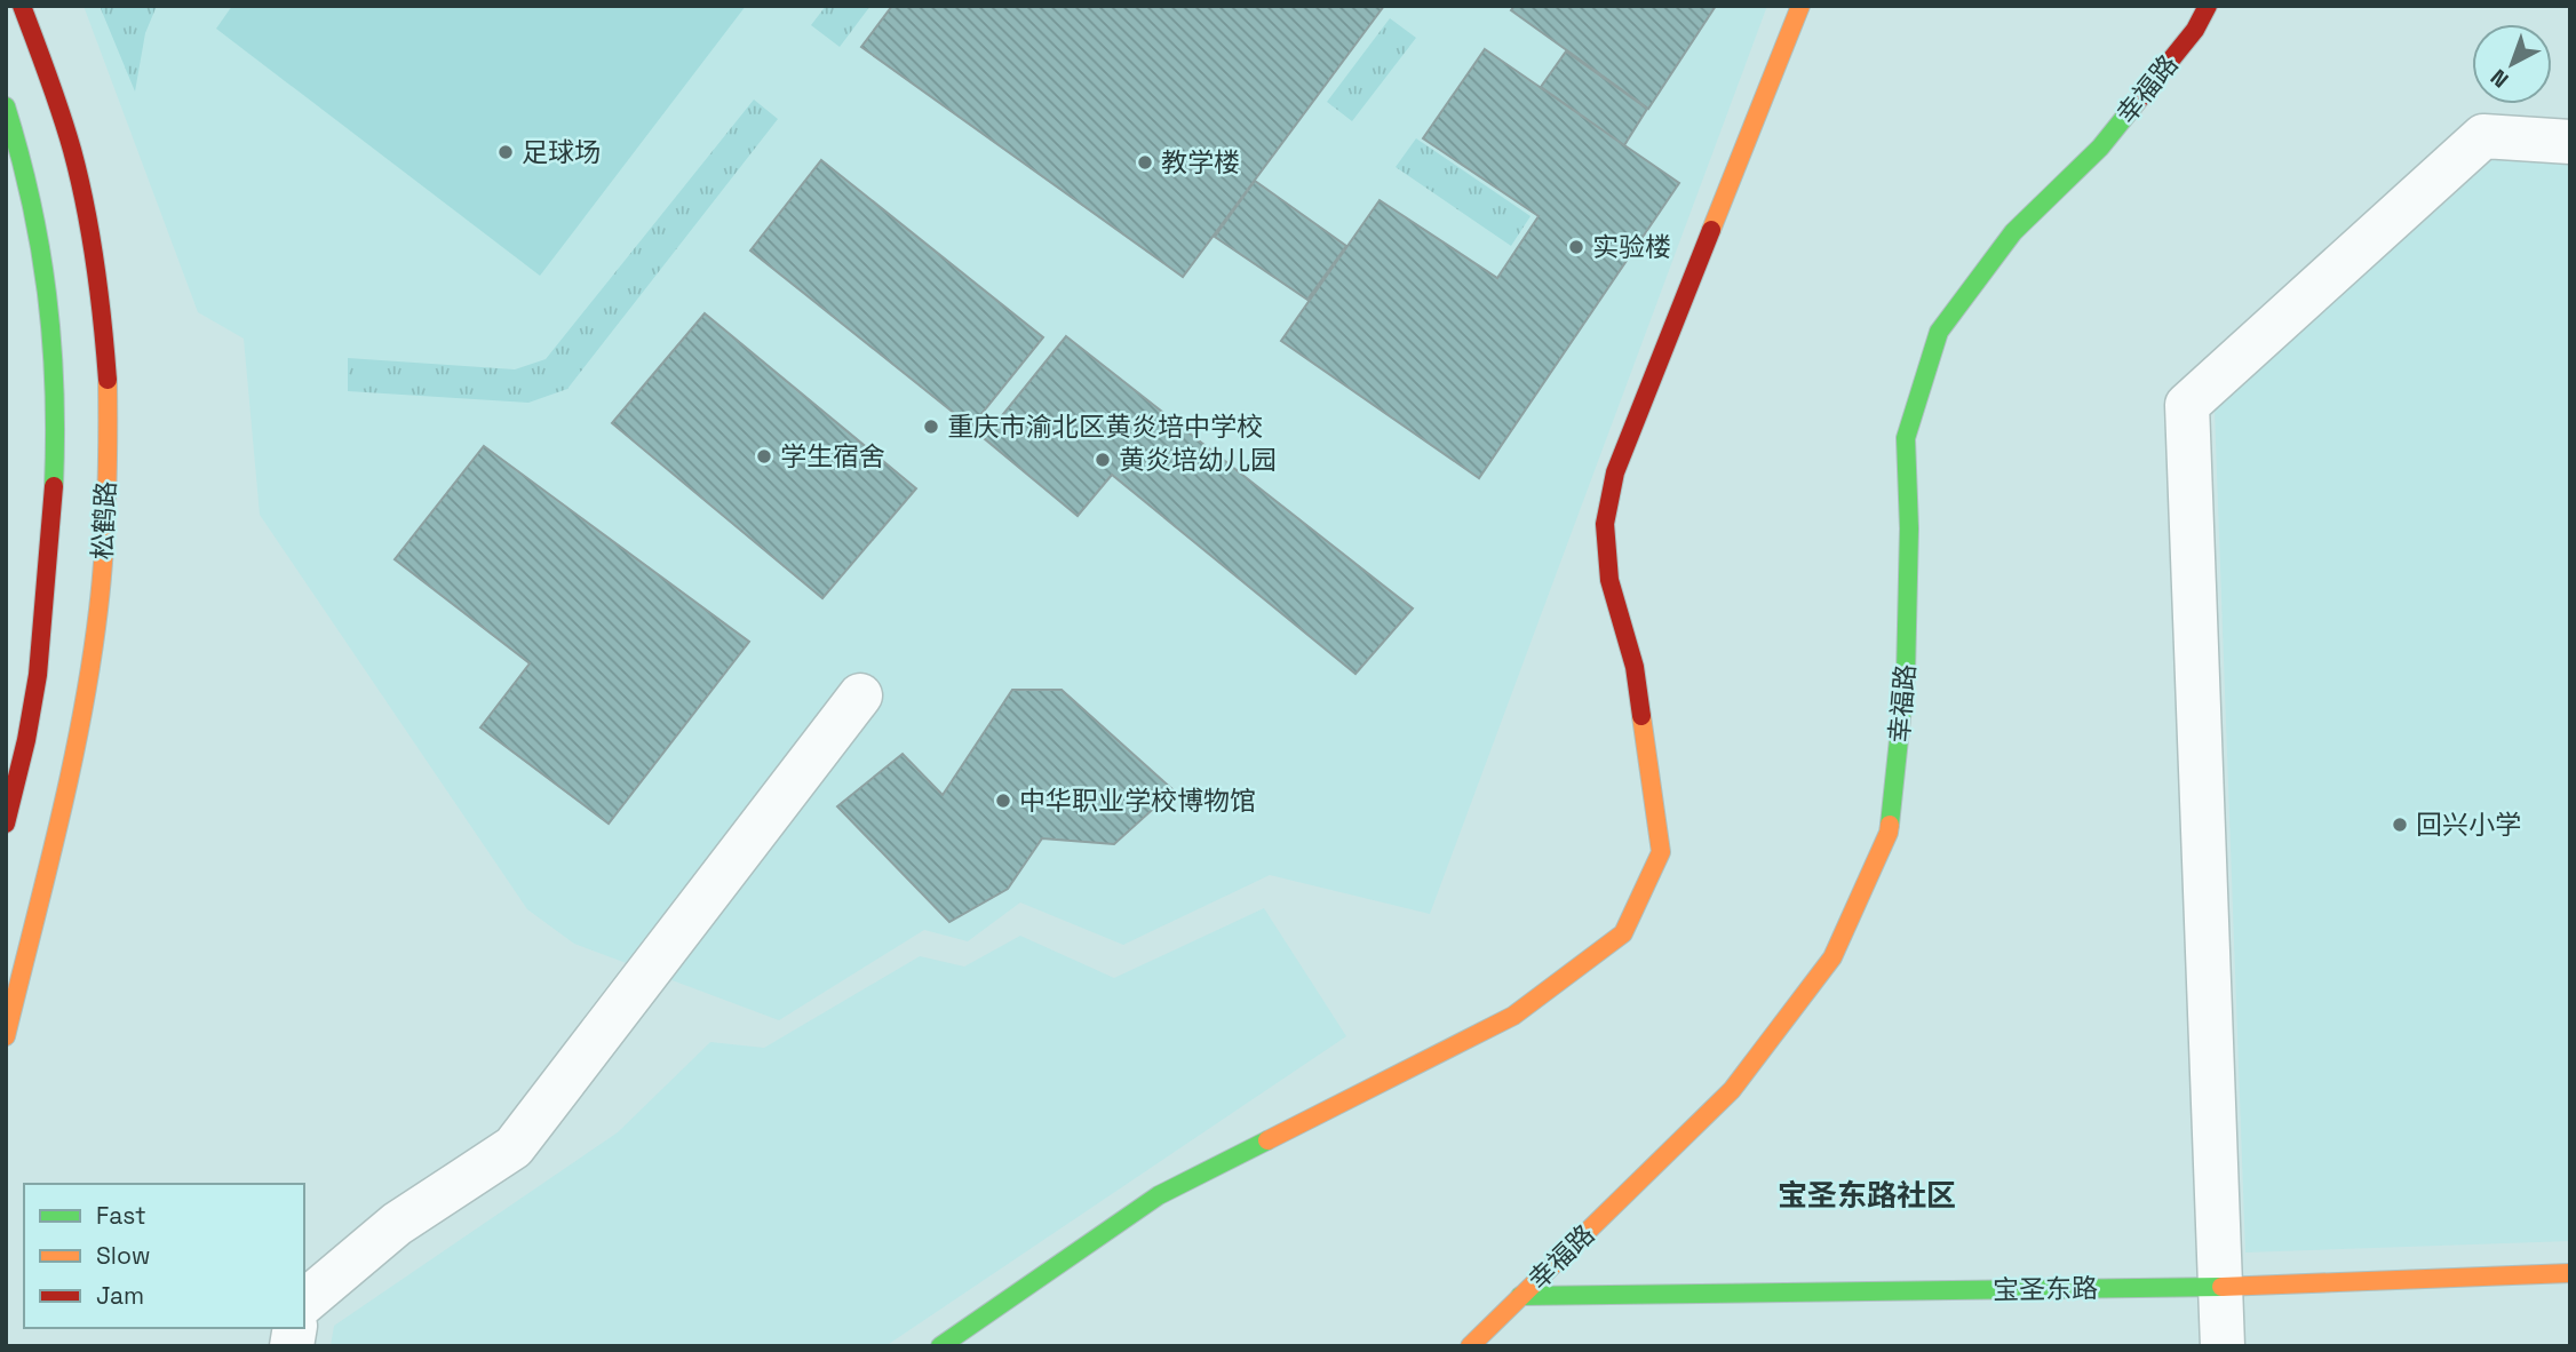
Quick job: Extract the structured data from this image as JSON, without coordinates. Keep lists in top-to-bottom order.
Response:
{
  "streets": {
    "street": ["幸福路", "松鹤路", "宝圣东路"]
  },
  "crossings": [
    ["幸福路", "宝圣东路"]
  ],
  "districts": ["宝圣东路社区"],
  "places": [
    "足球场",
    "教学楼",
    "实验楼",
    "重庆市渝北区黄炎培中学校",
    "学生宿舍",
    "黄炎培幼儿园",
    "中华职业学校博物馆",
    "回兴小学"
  ],
  "legend": ["Fast", "Slow", "Jam"],
  "north": "bottom left"
}
